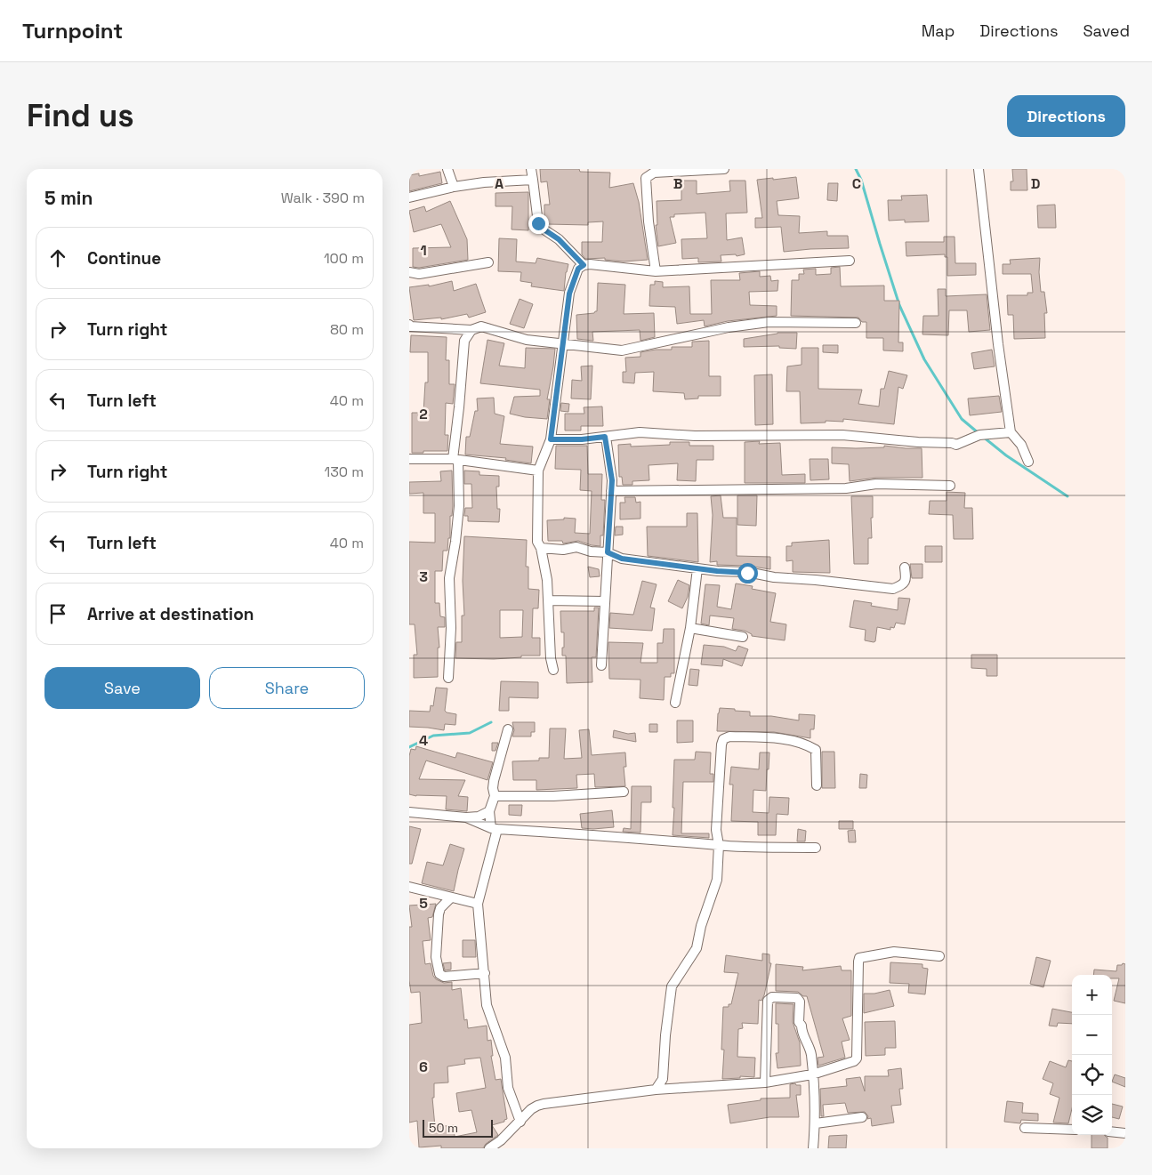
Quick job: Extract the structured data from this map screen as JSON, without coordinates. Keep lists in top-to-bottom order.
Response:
{
  "scale_bar": "50 m",
  "page": {
    "header": "Turnpoint",
    "nav": ["Map", "Directions", "Saved"],
    "buttons": [
      "Directions",
      ["Save", "Share"]
    ],
    "title": "Find us",
    "heading": ["5 min", "Walk · 390 m"],
    "list": [
      ["Continue", "100 m"],
      ["Turn right", "80 m"],
      ["Turn left", "40 m"],
      ["Turn right", "130 m"],
      ["Turn left", "40 m"],
      "Arrive at destination"
    ],
    "map_buttons": ["+", "−"],
    "scale": "50 m"
  },
  "grid": {
    "columns": [
      "A",
      "B",
      "C",
      "D"
    ],
    "rows": [
      "1",
      "2",
      "3",
      "4",
      "5",
      "6"
    ]
  }
}
